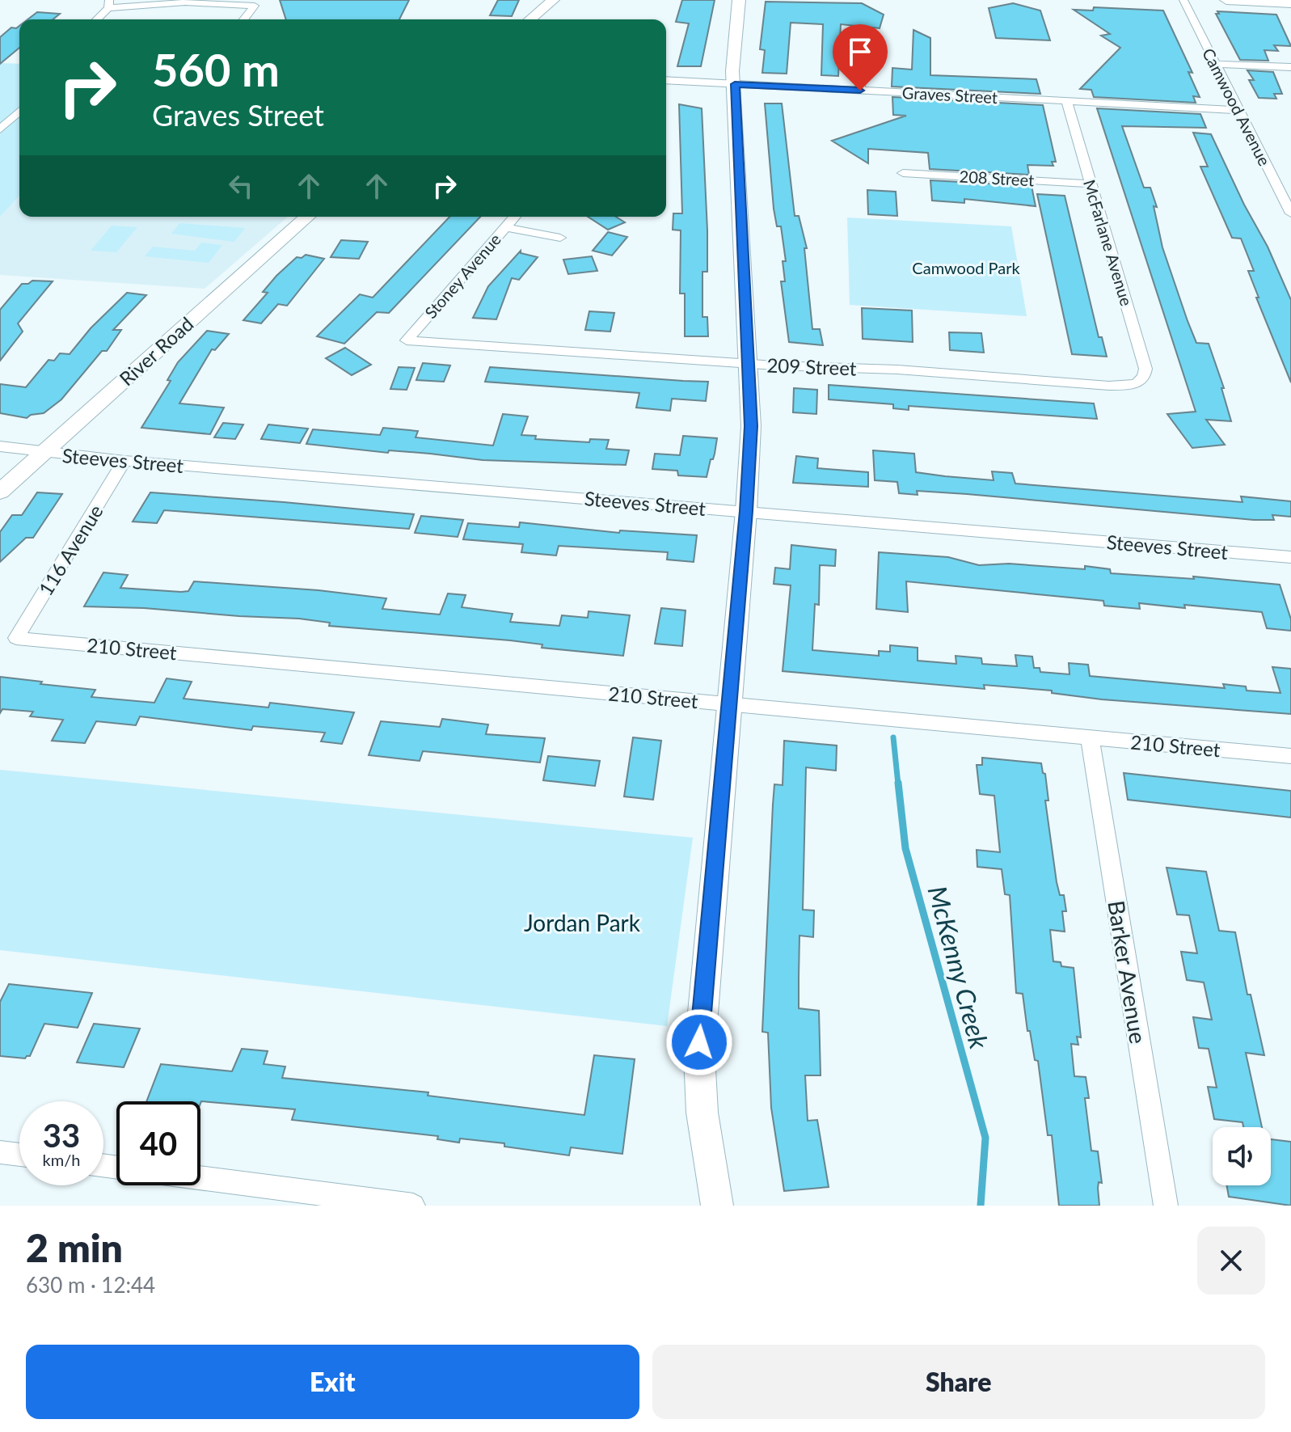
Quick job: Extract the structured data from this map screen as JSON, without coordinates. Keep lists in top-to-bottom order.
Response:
{
  "streets": {
    "street": [
      "Graves Street",
      "Camwood Avenue",
      "208 Street",
      "McFarlane Avenue",
      "Stoney Avenue",
      "River Road",
      "209 Street",
      "Steeves Street",
      "116 Avenue",
      "210 Street",
      "Barker Avenue"
    ]
  },
  "crossings": [
    ["Graves Street", "Camwood Avenue"],
    ["Graves Street", "McFarlane Avenue"],
    ["208 Street", "McFarlane Avenue"],
    ["McFarlane Avenue", "209 Street"],
    ["Stoney Avenue", "209 Street"],
    ["River Road", "Steeves Street"],
    ["Steeves Street", "116 Avenue"],
    ["116 Avenue", "210 Street"],
    ["210 Street", "Barker Avenue"]
  ],
  "water": ["McKenny Creek"],
  "parks": ["Camwood Park", "Jordan Park"],
  "page": {
    "turn": ["560 m", "Graves Street"],
    "speed": "33 km/h",
    "limit": "40",
    "heading": ["2 min", "630 m · 12:44"],
    "buttons": ["Exit", "Share"]
  }
}
